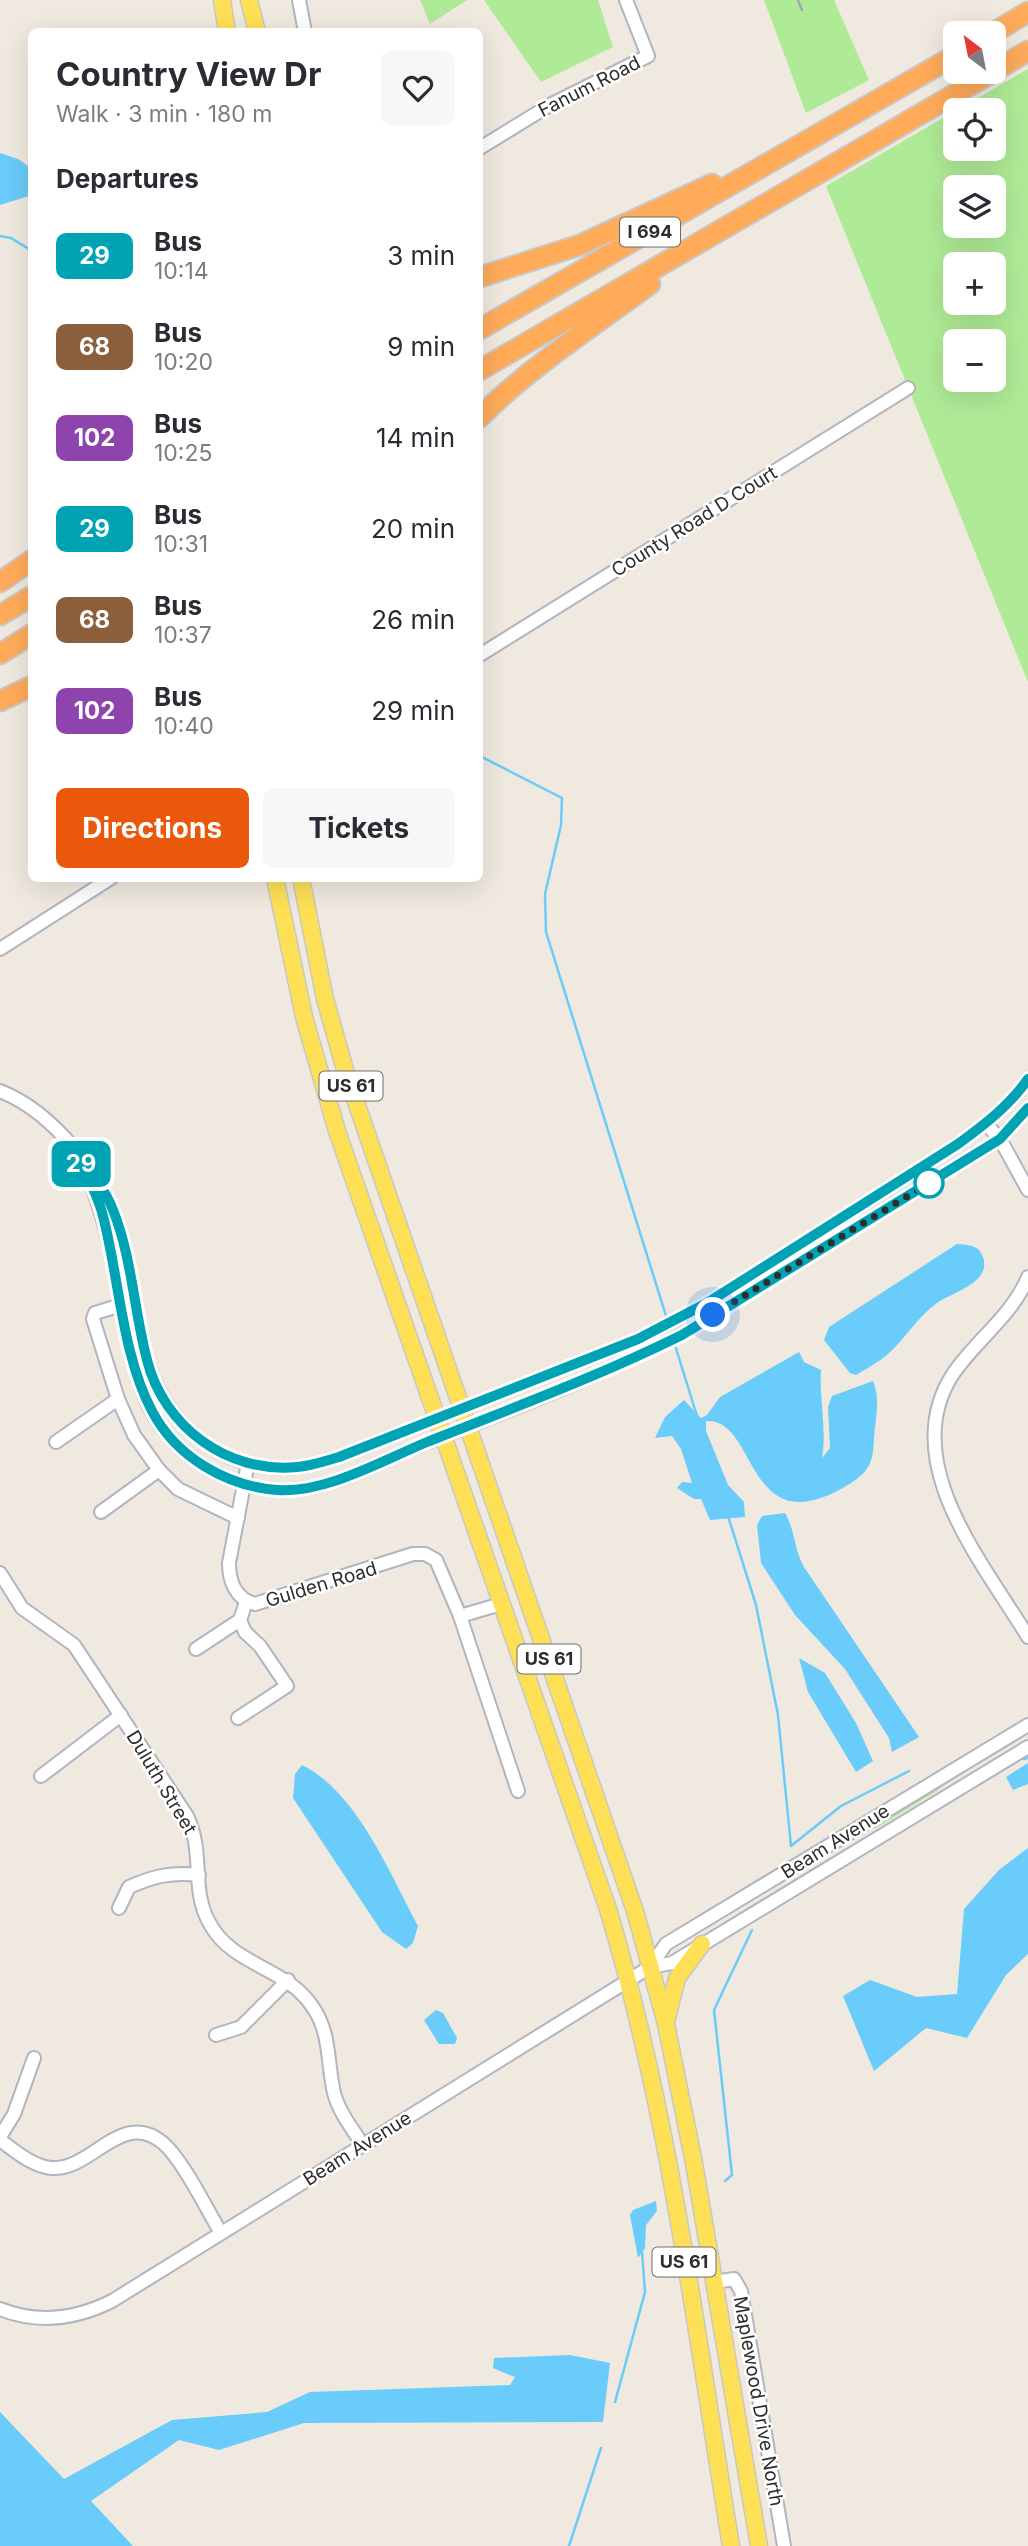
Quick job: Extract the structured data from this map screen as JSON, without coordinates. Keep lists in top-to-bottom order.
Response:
{
  "streets": {
    "highway": ["I 694"],
    "main road": ["US 61"],
    "street": [
      "Fanum Road",
      "County Road D Court",
      "Gulden Road",
      "Duluth Street",
      "Beam Avenue",
      "Maplewood Drive North"
    ]
  },
  "crossings": [
    ["US 61", "Beam Avenue"],
    ["US 61", "Maplewood Drive North"],
    ["Duluth Street", "Beam Avenue"]
  ],
  "lines": ["bus line 29"],
  "north": "top left",
  "page": {
    "on_map": "29",
    "map_buttons": ["+", "−"],
    "heading": [
      ["Country View Dr", "Walk · 3 min · 180 m"],
      "Departures"
    ],
    "list": [
      {
        "mark": "29",
        "name": "Bus",
        "note": "10:14",
        "value": "3 min"
      },
      {
        "mark": "68",
        "name": "Bus",
        "note": "10:20",
        "value": "9 min"
      },
      {
        "mark": "102",
        "name": "Bus",
        "note": "10:25",
        "value": "14 min"
      },
      {
        "mark": "29",
        "name": "Bus",
        "note": "10:31",
        "value": "20 min"
      },
      {
        "mark": "68",
        "name": "Bus",
        "note": "10:37",
        "value": "26 min"
      },
      {
        "mark": "102",
        "name": "Bus",
        "note": "10:40",
        "value": "29 min"
      }
    ],
    "buttons": ["Directions", "Tickets"]
  }
}
